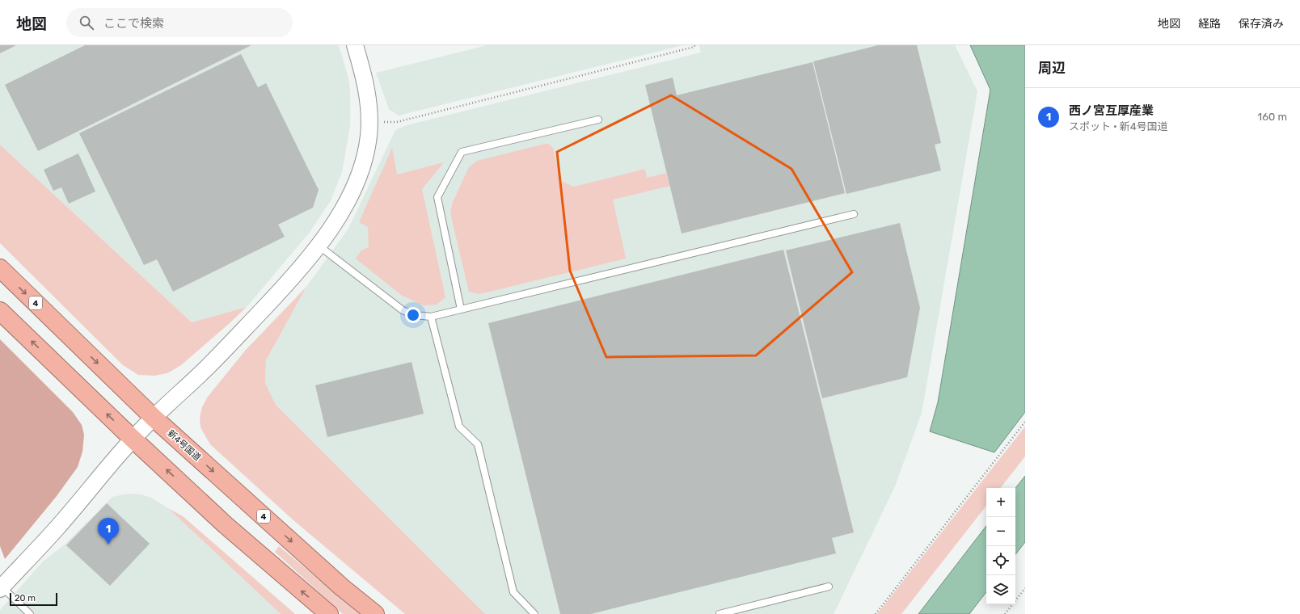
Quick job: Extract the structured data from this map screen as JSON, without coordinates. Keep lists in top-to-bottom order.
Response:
{
  "streets": {
    "highway": ["4", "新4号国道"]
  },
  "scale_bar": "20 m",
  "page": {
    "header": "地図",
    "search": "ここで検索",
    "nav": ["地図", "経路", "保存済み"],
    "heading": "周辺",
    "list": [
      {
        "mark": "1",
        "name": "西ノ宮互厚産業",
        "note": "スポット · 新4号国道",
        "value": "160 m"
      }
    ],
    "map_buttons": ["+", "−"],
    "pins": "1",
    "scale": "20 m"
  }
}
